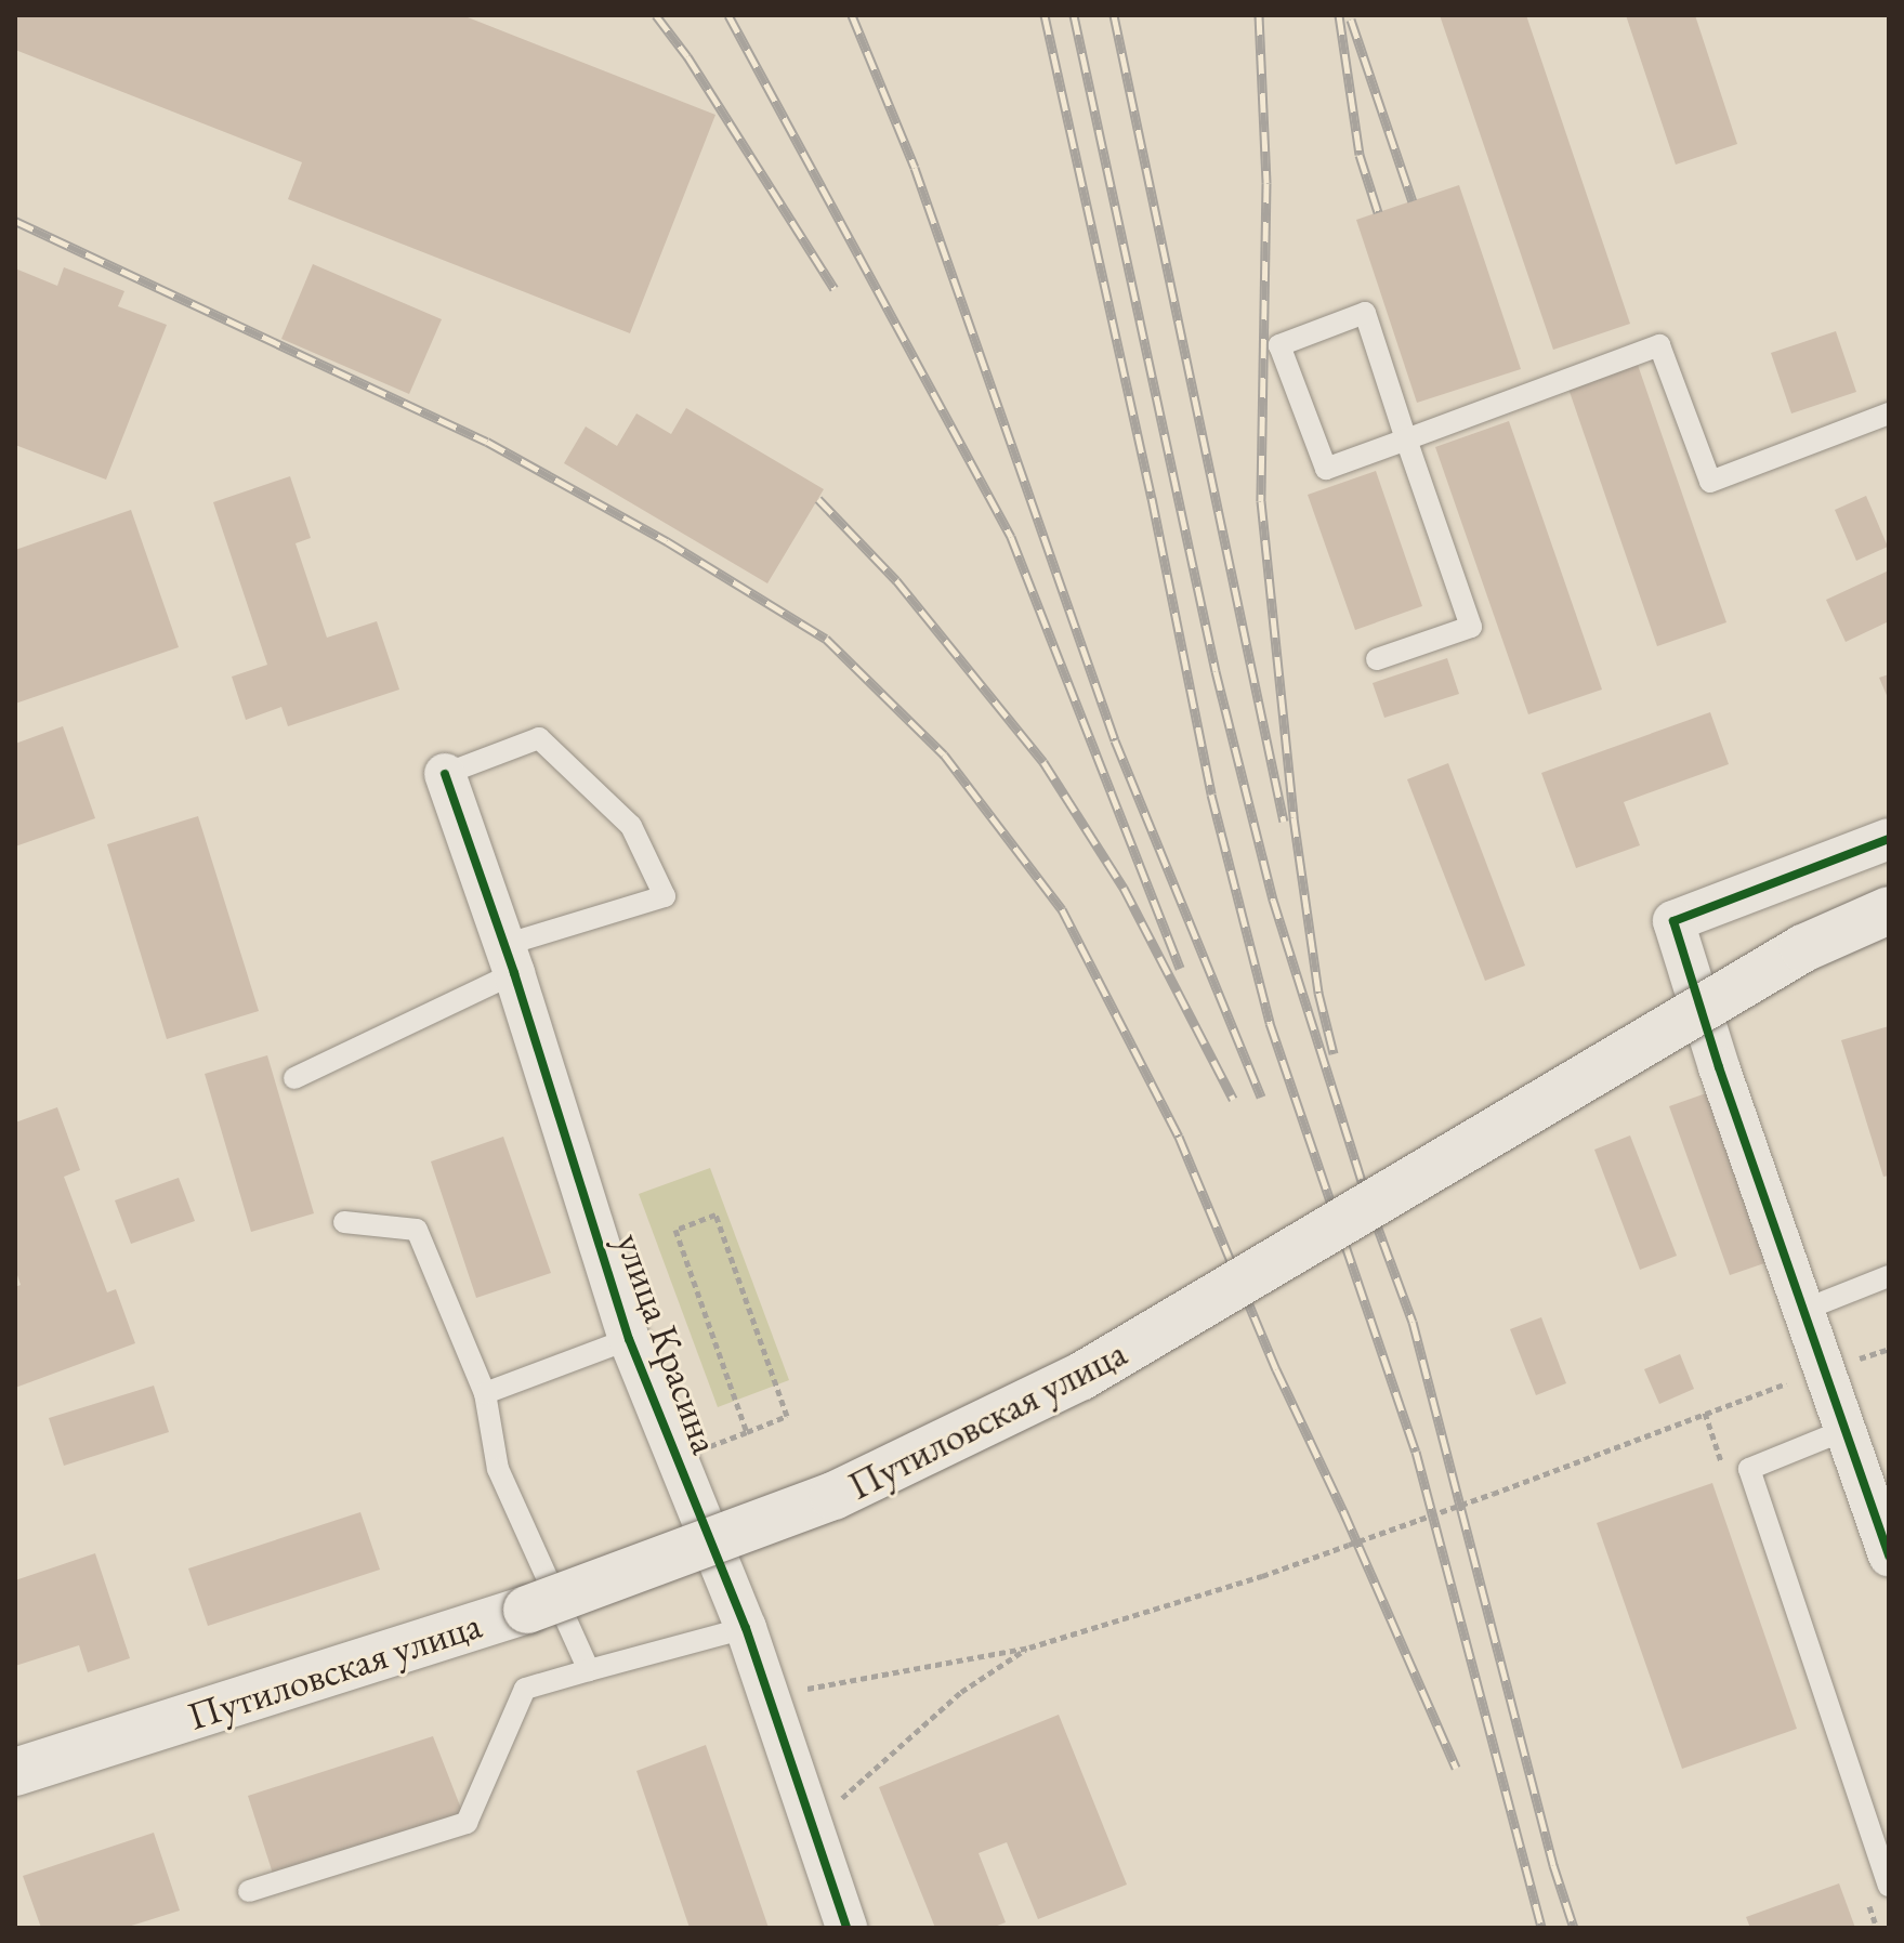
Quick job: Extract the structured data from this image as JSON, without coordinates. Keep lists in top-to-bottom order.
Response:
{
  "streets": {
    "main road": ["Путиловская улица"],
    "street": ["улица Красина"]
  }
}
